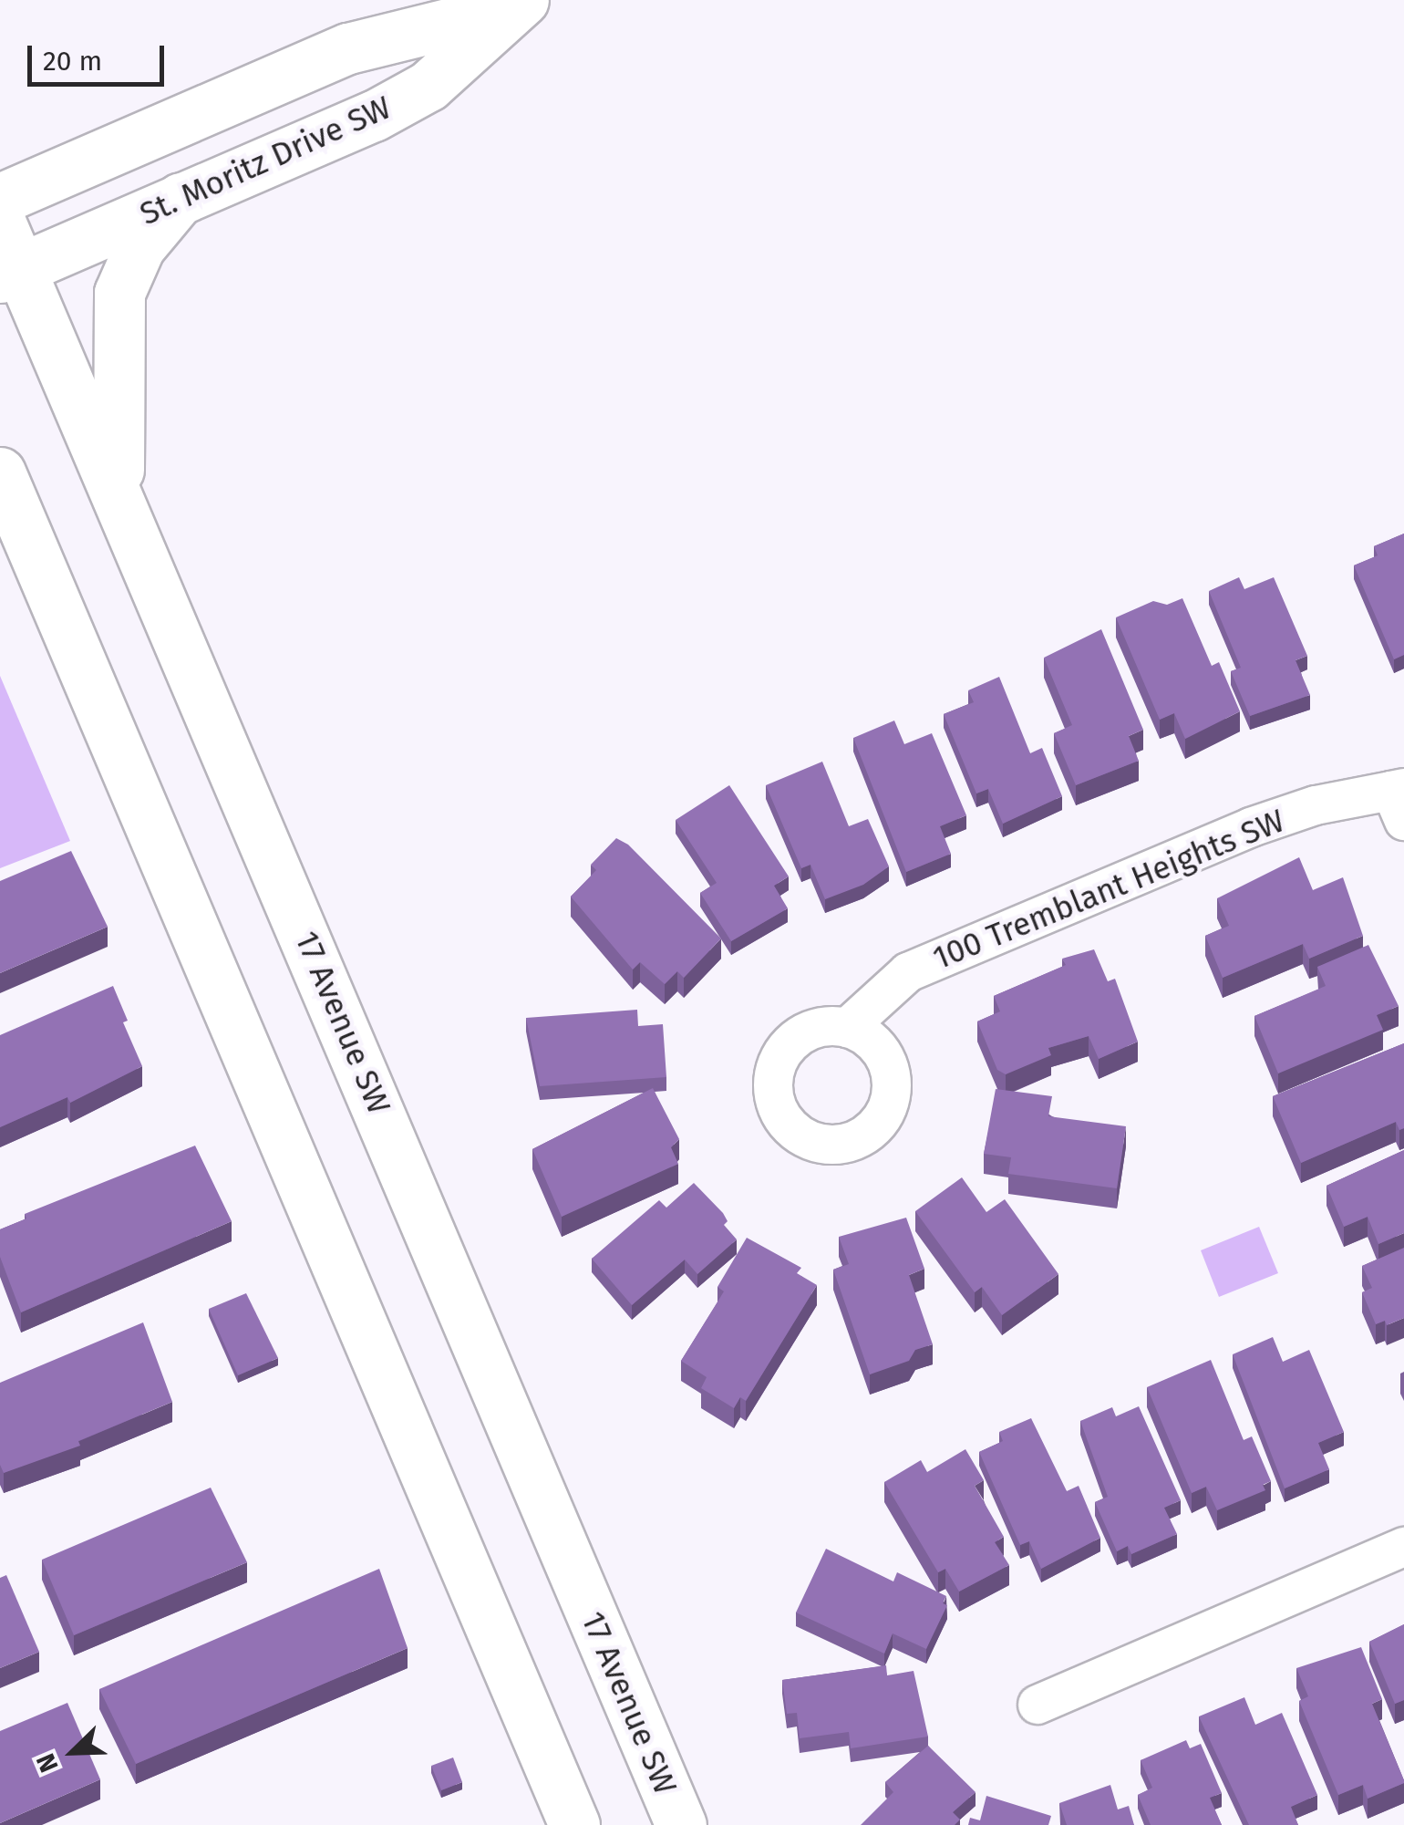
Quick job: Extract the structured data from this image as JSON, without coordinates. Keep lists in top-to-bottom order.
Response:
{
  "streets": {
    "main road": ["St. Moritz Drive SW", "17 Avenue SW"],
    "street": ["100 Tremblant Heights SW"]
  },
  "crossings": [
    ["St. Moritz Drive SW", "17 Avenue SW"]
  ],
  "scale_bar": "20 m",
  "north": "bottom left"
}
